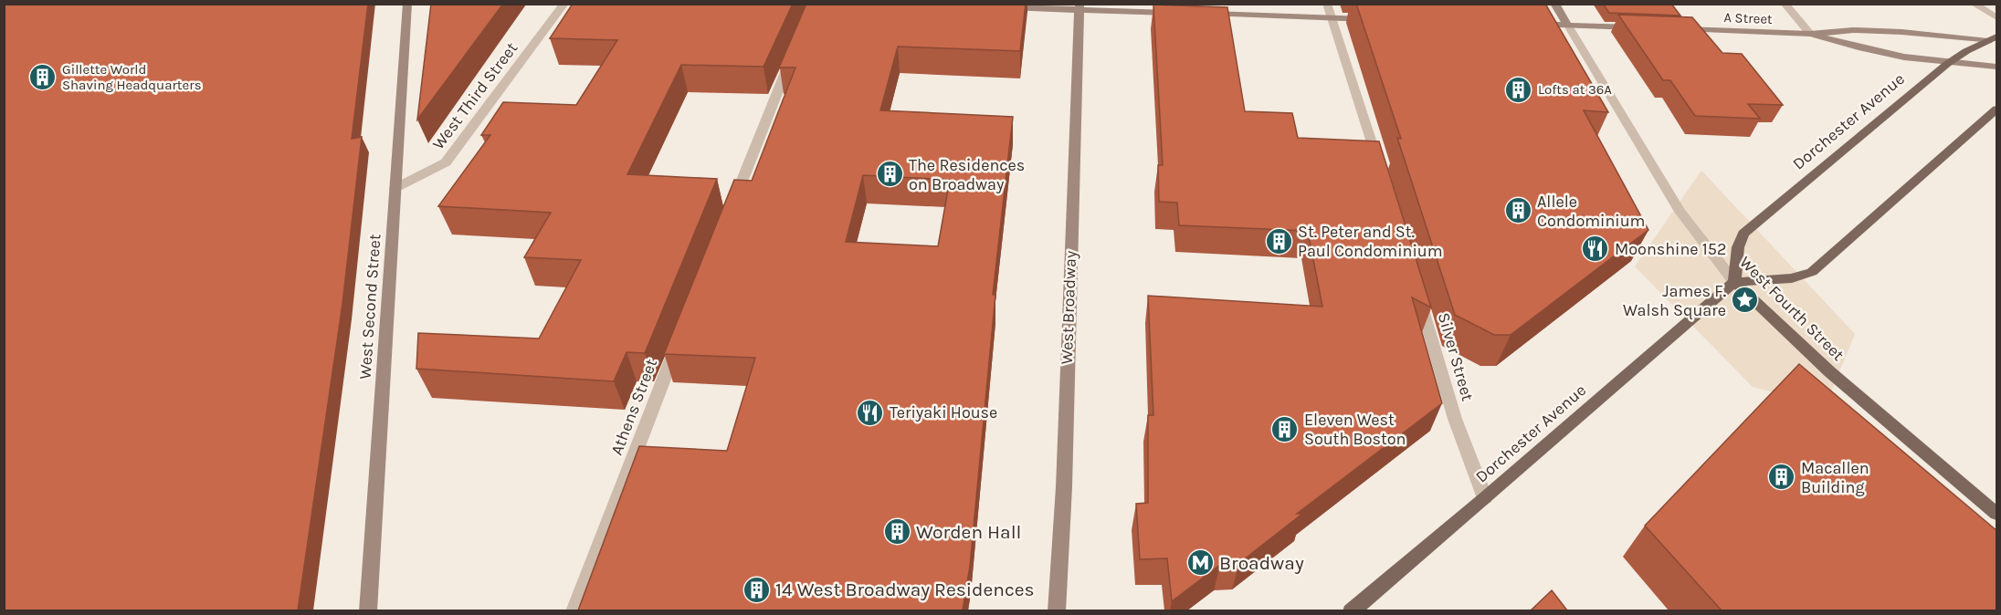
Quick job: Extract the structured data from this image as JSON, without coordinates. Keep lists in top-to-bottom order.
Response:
{
  "streets": {
    "main road": [
      "A Street",
      "Dorchester Avenue",
      "West Second Street",
      "West Broadway",
      "West Fourth Street"
    ],
    "street": ["West Third Street", "Silver Street", "Athens Street"]
  },
  "crossings": [
    ["A Street", "Dorchester Avenue"],
    ["West Third Street", "West Second Street"],
    ["Dorchester Avenue", "West Fourth Street"],
    ["Dorchester Avenue", "Silver Street"]
  ],
  "places": {
    "building": [
      "Gillette World Shaving Headquarters",
      "Lofts at 36A",
      "The Residences on Broadway",
      "Allele Condominium",
      "St. Peter and St. Paul Condominium",
      "Eleven West South Boston",
      "Macallen Building",
      "Worden Hall",
      "14 West Broadway Residences"
    ],
    "restaurant": ["Moonshine 152", "Teriyaki House"],
    "place": ["James F. Walsh Square"],
    "metro station": ["Broadway"]
  }
}
